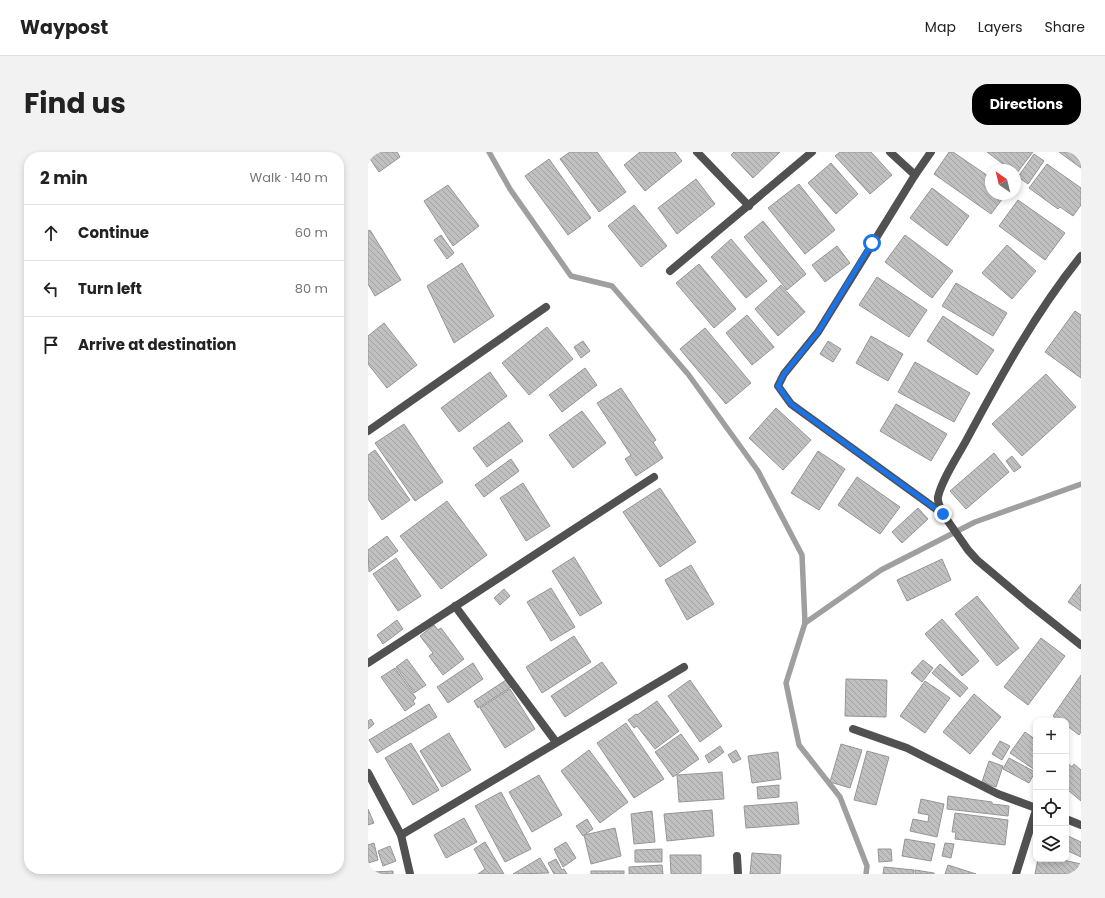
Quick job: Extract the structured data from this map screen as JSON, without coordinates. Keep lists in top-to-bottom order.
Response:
{
  "north": "top left",
  "page": {
    "header": "Waypost",
    "nav": ["Map", "Layers", "Share"],
    "title": "Find us",
    "buttons": "Directions",
    "heading": ["2 min", "Walk · 140 m"],
    "list": [
      ["Continue", "60 m"],
      ["Turn left", "80 m"],
      "Arrive at destination"
    ],
    "map_buttons": ["+", "−"]
  }
}
